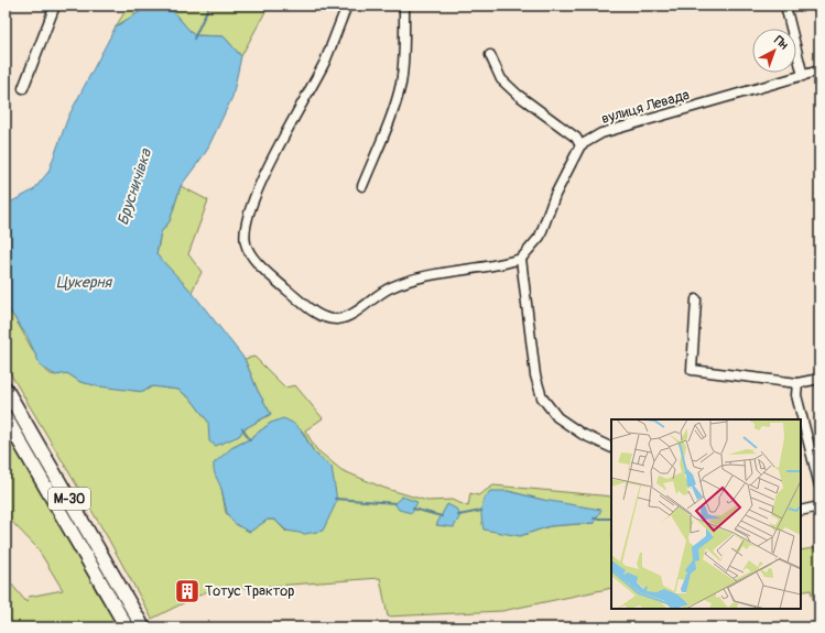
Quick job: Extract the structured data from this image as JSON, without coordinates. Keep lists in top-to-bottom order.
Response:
{
  "streets": {
    "highway": ["М-30"],
    "street": ["вулиця Левада"]
  },
  "water": ["Брусничівка", "Цукерня"],
  "places": {
    "building": ["Тотус Трактор"]
  },
  "north": "top right"
}
